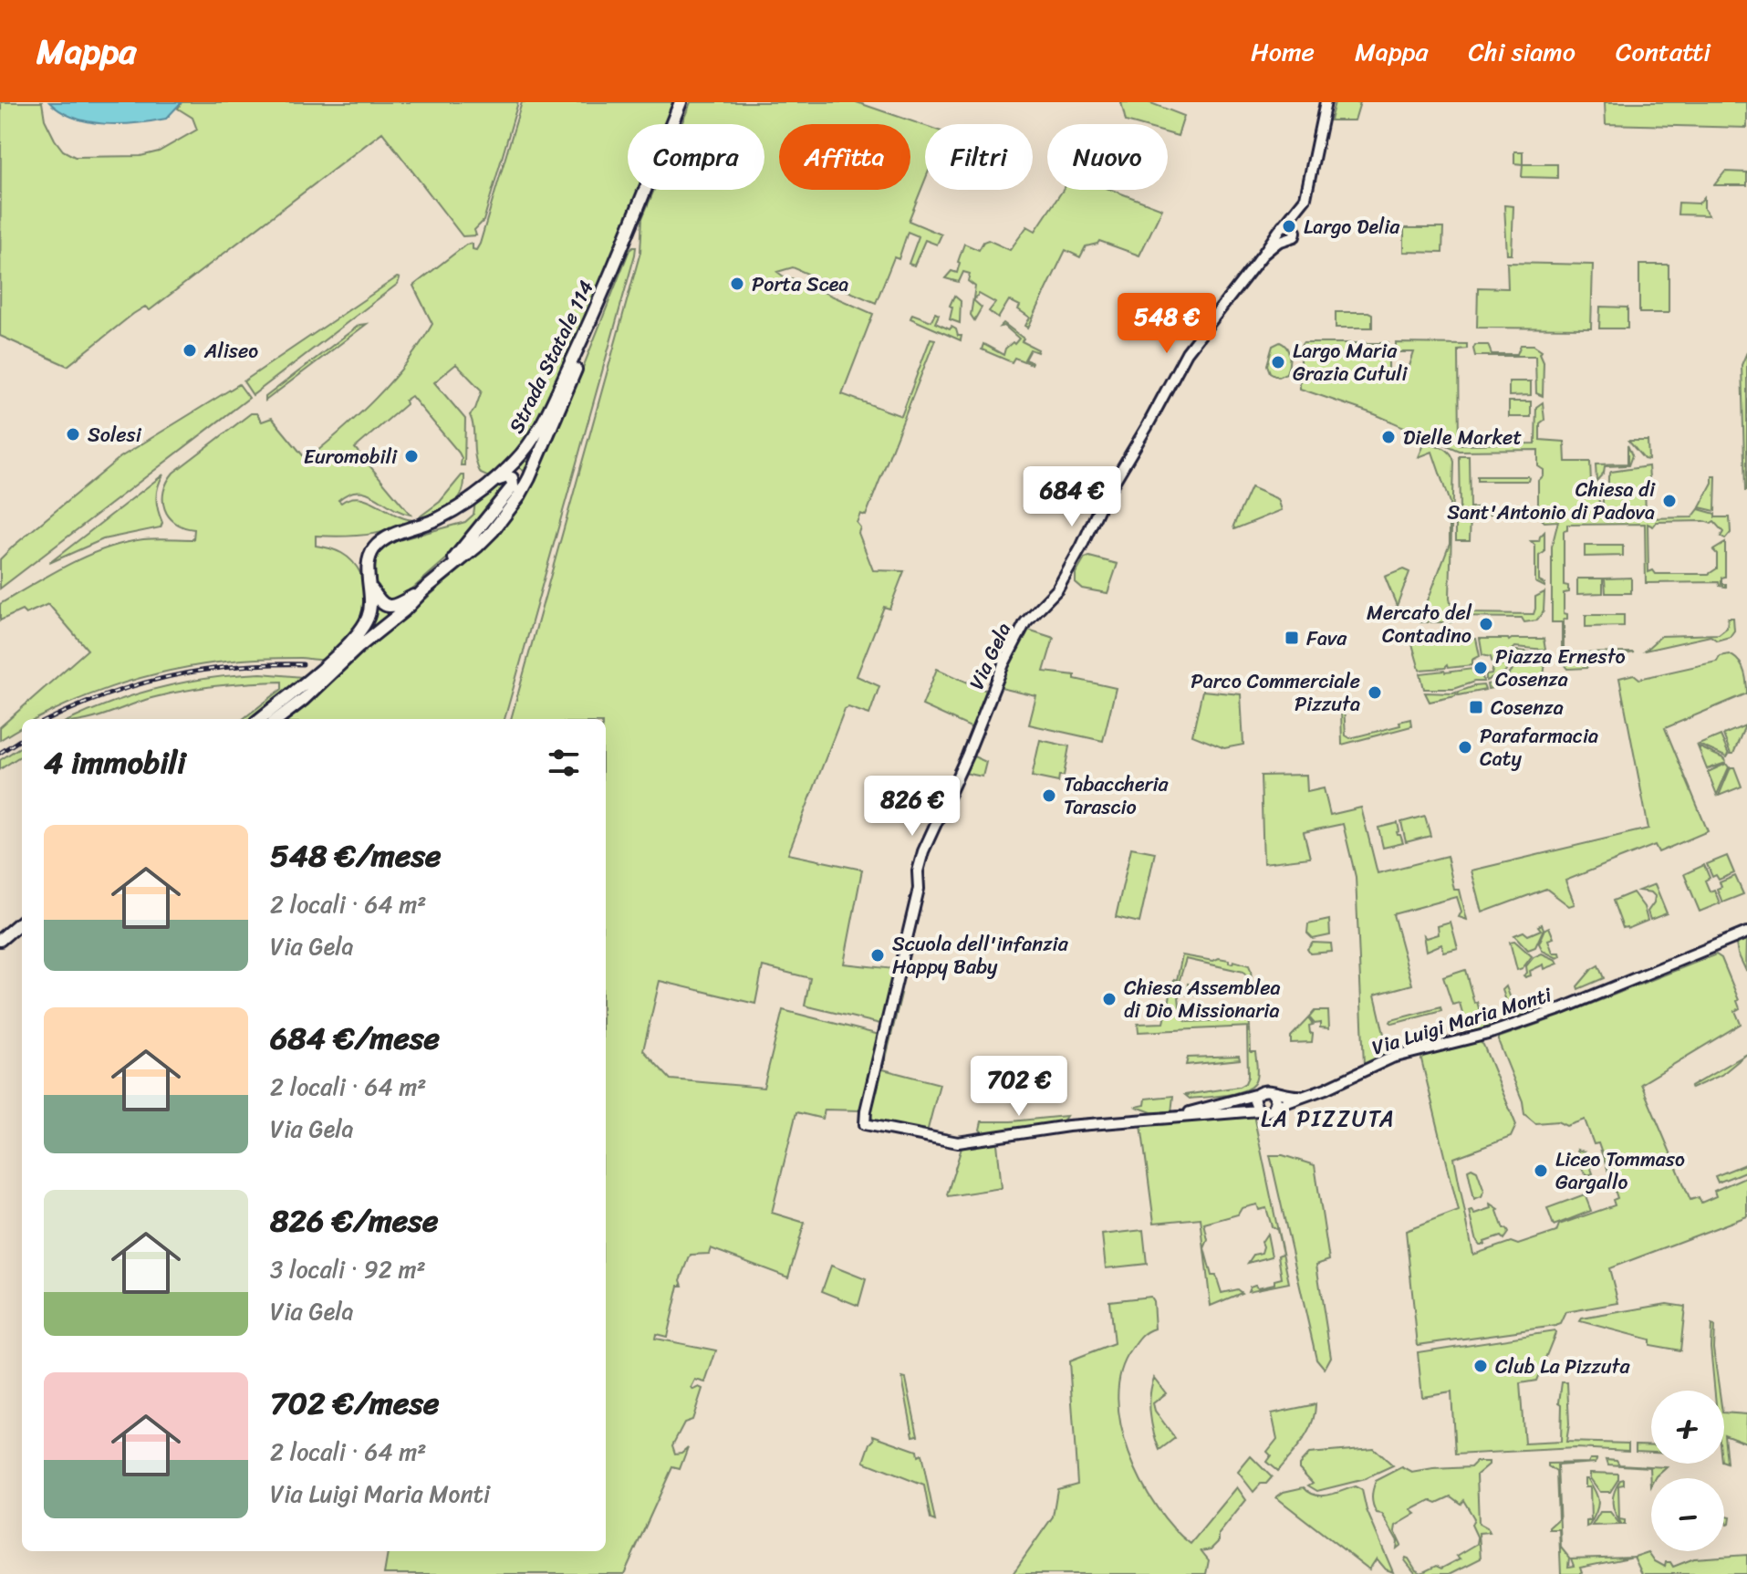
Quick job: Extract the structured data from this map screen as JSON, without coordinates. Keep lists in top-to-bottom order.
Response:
{
  "streets": {
    "main road": ["Strada Statale 114"],
    "street": ["Via Gela", "Via Luigi Maria Monti"]
  },
  "districts": ["LA PIZZUTA"],
  "places": {
    "other": [
      "Largo Delia",
      "Porta Scea",
      "Aliseo",
      "Largo Maria Grazia Cutuli",
      "Solesi",
      "Dielle Market",
      "Euromobili",
      "Chiesa di Sant'Antonio di Padova",
      "Mercato del Contadino",
      "Piazza Ernesto Cosenza",
      "Parco Commerciale Pizzuta",
      "Parafarmacia Caty",
      "Tabaccheria Tarascio",
      "Scuola dell'infanzia Happy Baby",
      "Chiesa Assemblea di Dio Missionaria",
      "Liceo Tommaso Gargallo",
      "Club La Pizzuta"
    ],
    "transit": ["Fava", "Cosenza"]
  },
  "page": {
    "header": "Mappa",
    "nav": [
      "Home",
      "Mappa",
      "Chi siamo",
      "Contatti"
    ],
    "chip": [
      "Compra",
      "Affitta",
      "Filtri",
      "Nuovo"
    ],
    "price": [
      "548 €",
      "684 €",
      "826 €",
      "702 €"
    ],
    "heading": "4 immobili",
    "list": [
      {
        "name": "548 €/mese",
        "note": "2 locali · 64 m² · Via Gela"
      },
      {
        "name": "684 €/mese",
        "note": "2 locali · 64 m² · Via Gela"
      },
      {
        "name": "826 €/mese",
        "note": "3 locali · 92 m² · Via Gela"
      },
      {
        "name": "702 €/mese",
        "note": "2 locali · 64 m² · Via Luigi Maria Monti"
      }
    ],
    "map_buttons": ["+", "−"]
  }
}
